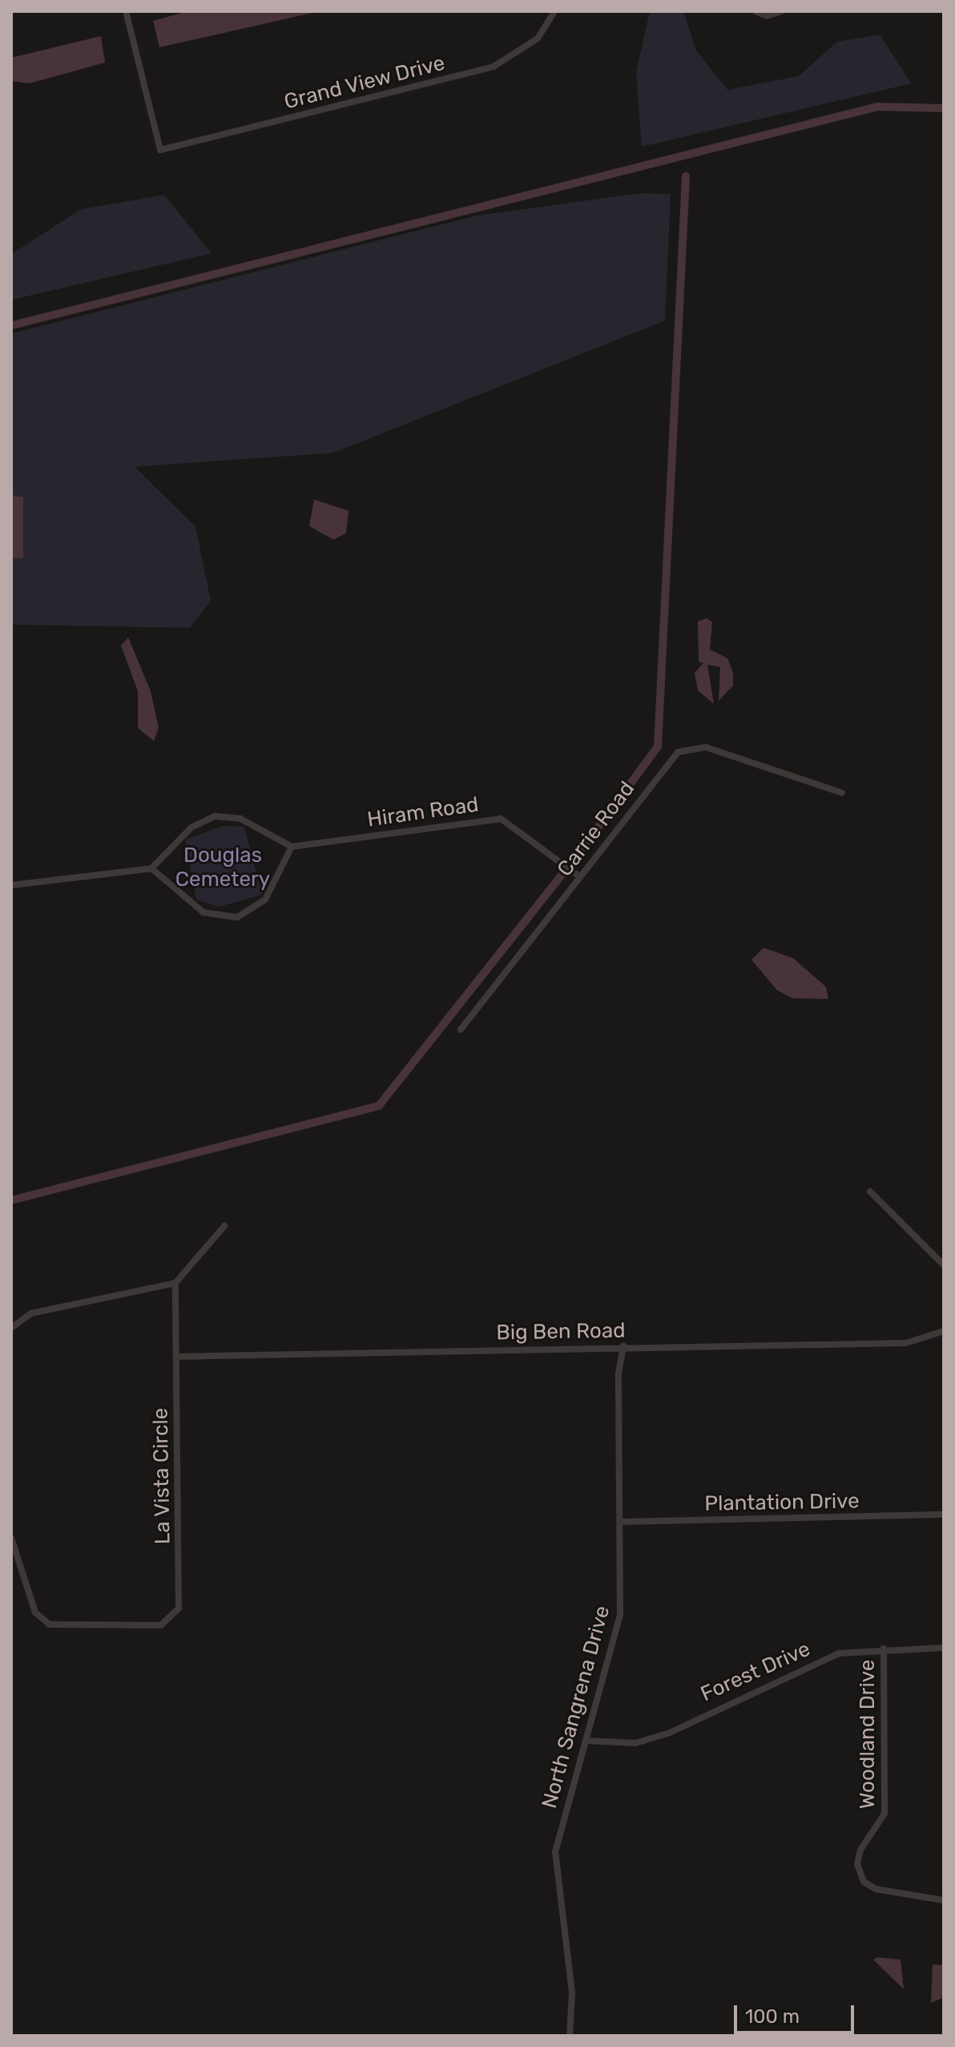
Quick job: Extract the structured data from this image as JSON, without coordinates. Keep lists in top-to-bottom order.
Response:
{
  "streets": {
    "street": [
      "Grand View Drive",
      "Hiram Road",
      "Carrie Road",
      "Big Ben Road",
      "La Vista Circle",
      "Plantation Drive",
      "Forest Drive",
      "North Sangrena Drive",
      "Woodland Drive"
    ]
  },
  "crossings": [
    ["Hiram Road", "Carrie Road"],
    ["Big Ben Road", "La Vista Circle"],
    ["Big Ben Road", "North Sangrena Drive"],
    ["Plantation Drive", "North Sangrena Drive"],
    ["Forest Drive", "North Sangrena Drive"],
    ["Forest Drive", "Woodland Drive"]
  ],
  "parks": ["Douglas Cemetery"],
  "scale_bar": "100 m"
}
